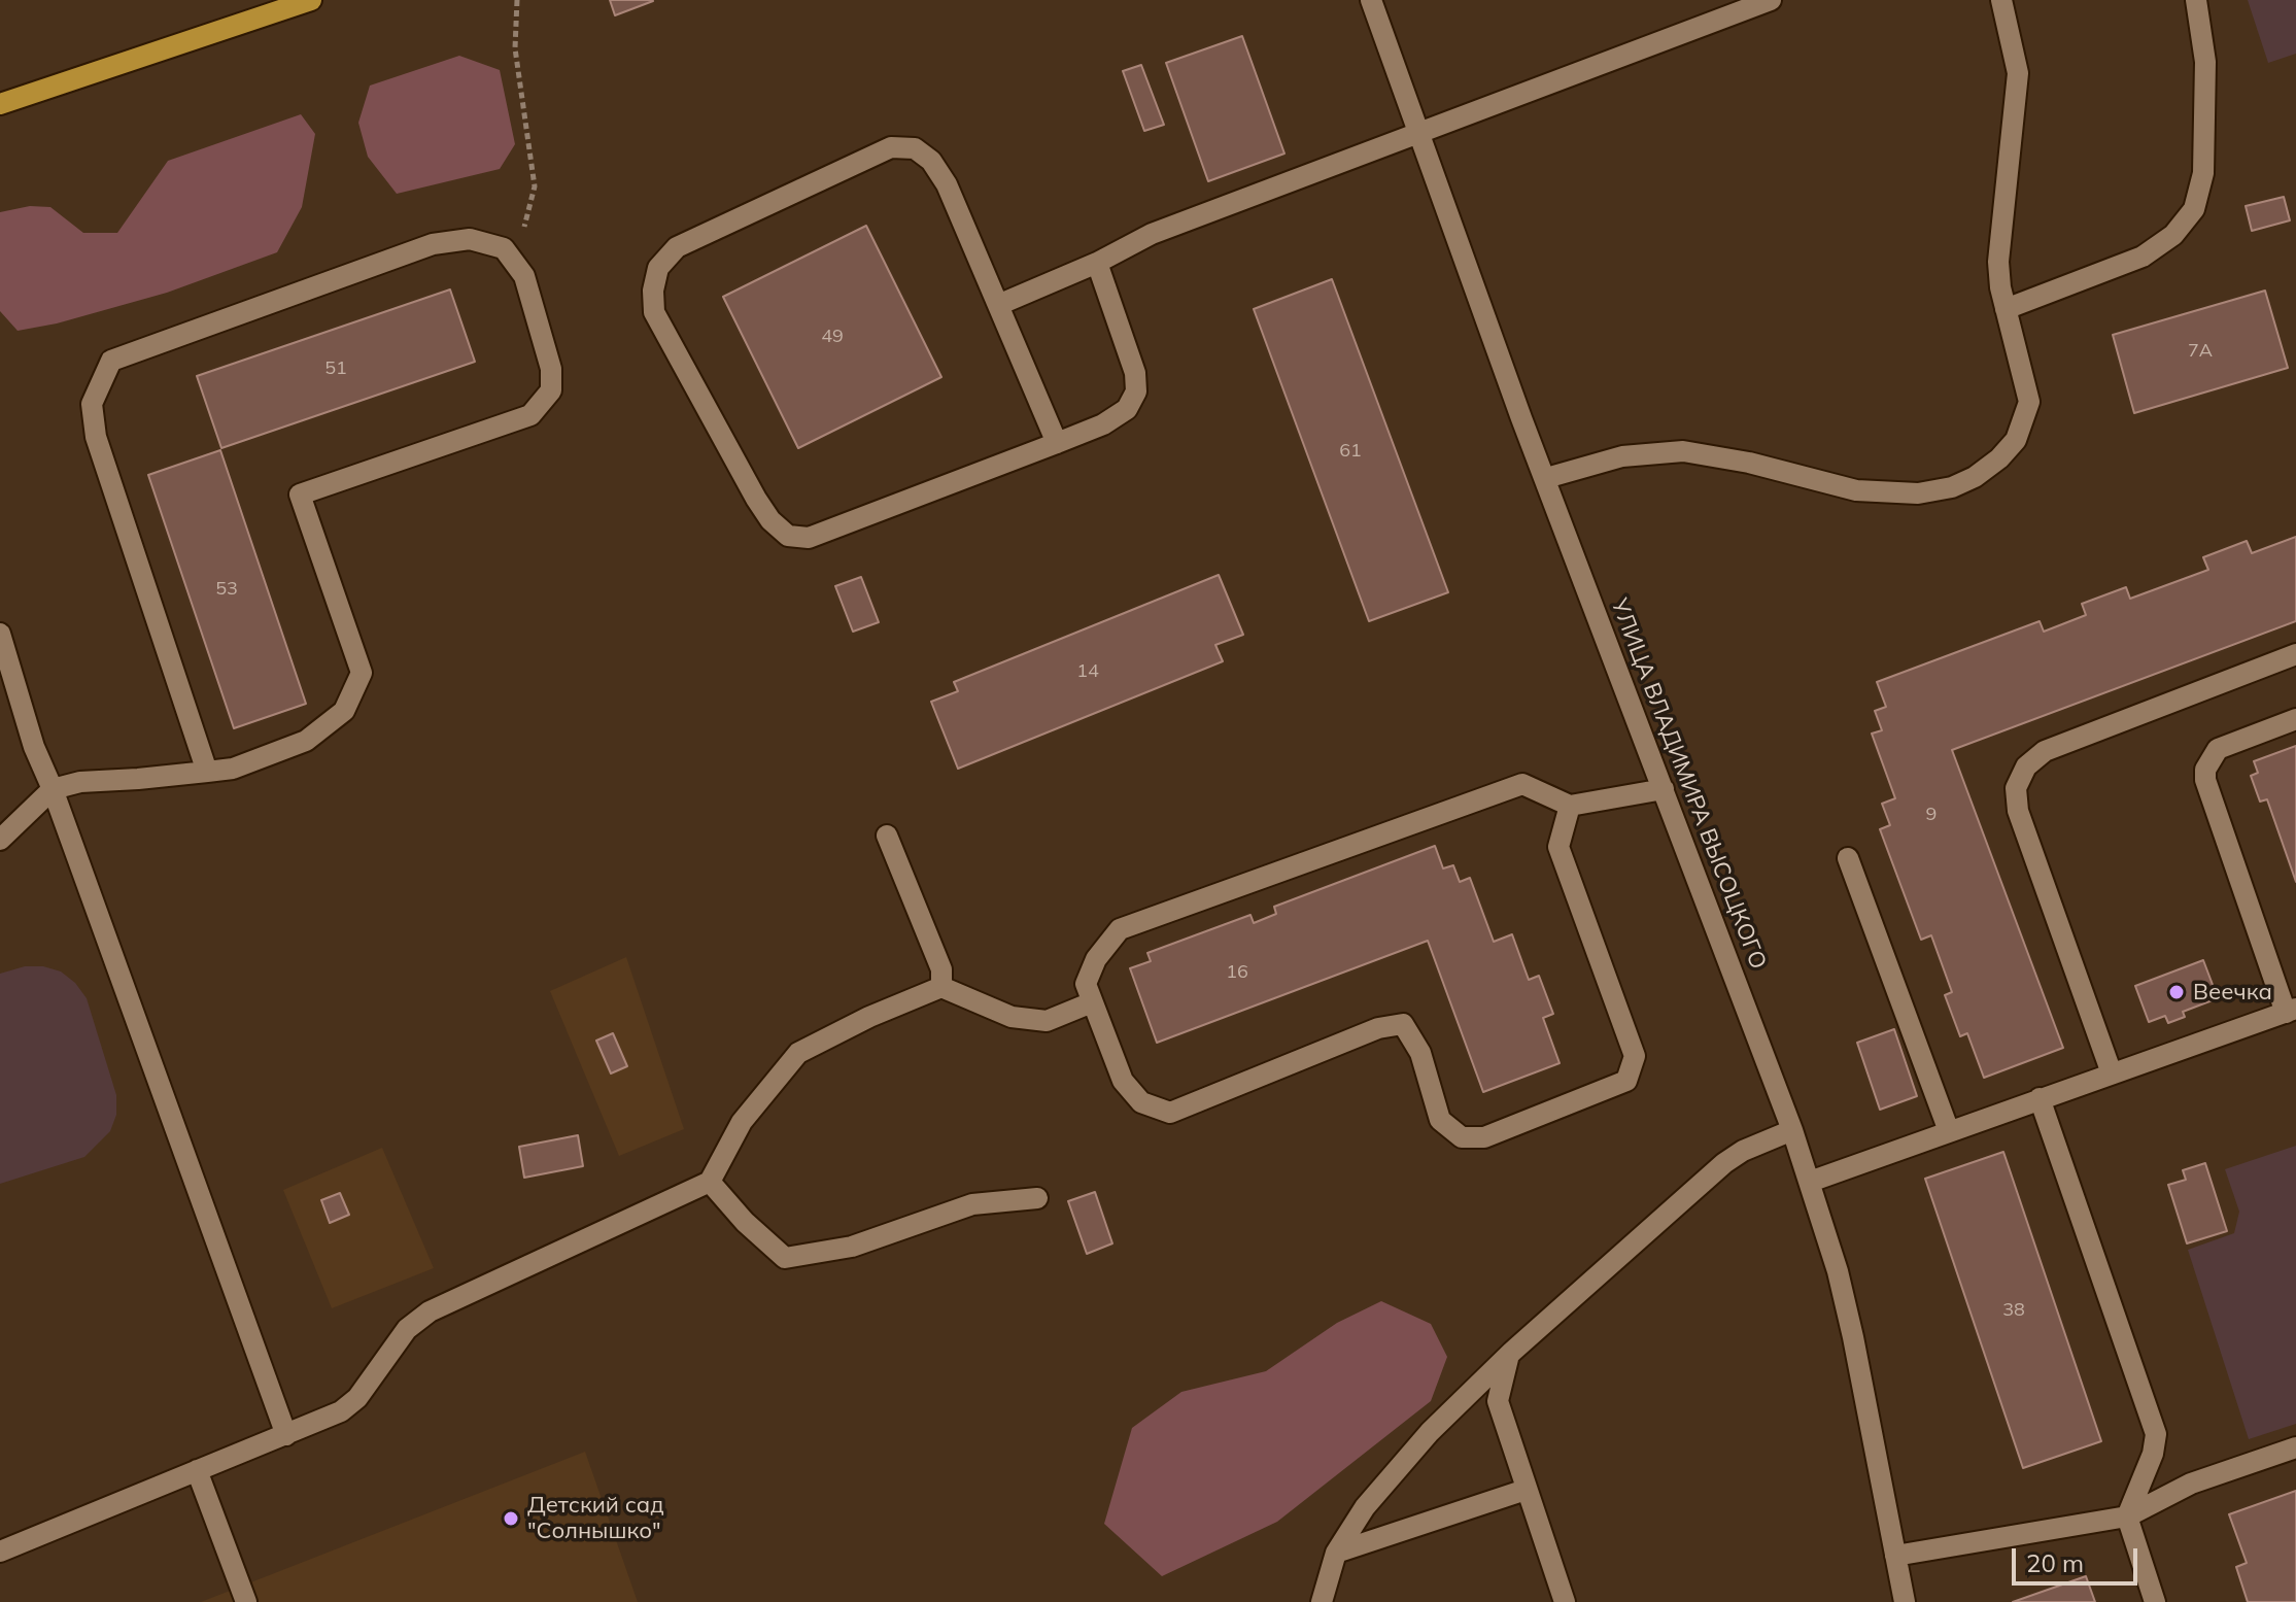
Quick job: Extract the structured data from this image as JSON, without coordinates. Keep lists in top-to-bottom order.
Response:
{
  "streets": {
    "street": ["УЛИЦА ВЛАДИМИРА ВЫСОЦКОГО"]
  },
  "places": ["Веечка", "Детский сад \"Солнышко\""],
  "house_numbers": [
    "49",
    "7А",
    "51",
    "61",
    "53",
    "14",
    "9",
    "16",
    "38"
  ],
  "scale_bar": "20 m"
}
